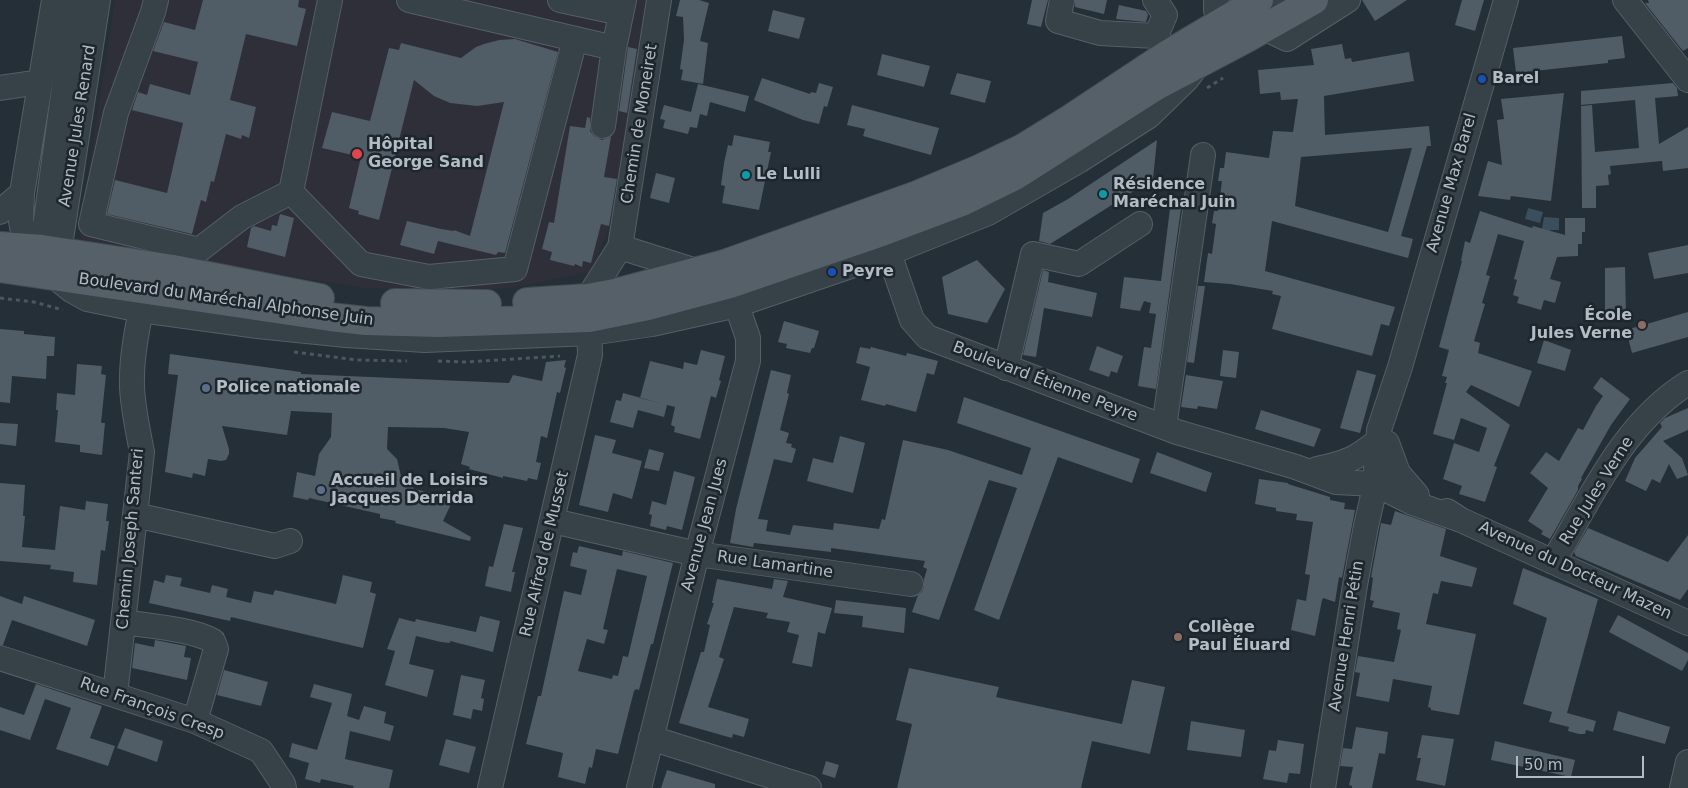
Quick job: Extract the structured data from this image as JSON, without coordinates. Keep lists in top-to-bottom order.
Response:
{
  "streets": {
    "main road": ["Boulevard du Maréchal Alphonse Juin"],
    "street": [
      "Chemin de Moneiret",
      "Avenue Jules Renard",
      "Avenue Max Barel",
      "Boulevard Étienne Peyre",
      "Rue Jules Verne",
      "Avenue Jean Jues",
      "Chemin Joseph Santeri",
      "Rue Alfred de Musset",
      "Rue Lamartine",
      "Avenue du Docteur Mazen",
      "Avenue Henri Pétin",
      "Rue François Cresp"
    ]
  },
  "crossings": [
    ["Chemin de Moneiret", "Boulevard du Maréchal Alphonse Juin"],
    ["Chemin de Moneiret", "Rue Alfred de Musset"],
    ["Avenue Jules Renard", "Boulevard du Maréchal Alphonse Juin"],
    ["Avenue Max Barel", "Boulevard Étienne Peyre"],
    ["Avenue Max Barel", "Avenue du Docteur Mazen"],
    ["Avenue Max Barel", "Avenue Henri Pétin"],
    ["Boulevard du Maréchal Alphonse Juin", "Boulevard Étienne Peyre"],
    ["Boulevard du Maréchal Alphonse Juin", "Avenue Jean Jues"],
    ["Boulevard du Maréchal Alphonse Juin", "Chemin Joseph Santeri"],
    ["Boulevard du Maréchal Alphonse Juin", "Rue Alfred de Musset"],
    ["Boulevard Étienne Peyre", "Avenue du Docteur Mazen"],
    ["Boulevard Étienne Peyre", "Avenue Henri Pétin"],
    ["Rue Jules Verne", "Avenue du Docteur Mazen"],
    ["Avenue Jean Jues", "Rue Lamartine"],
    ["Chemin Joseph Santeri", "Rue François Cresp"],
    ["Rue Alfred de Musset", "Rue Lamartine"],
    ["Avenue du Docteur Mazen", "Avenue Henri Pétin"]
  ],
  "places": [
    "Barel",
    "Hôpital George Sand",
    "Le Lulli",
    "Résidence Maréchal Juin",
    "Peyre",
    "École Jules Verne",
    "Police nationale",
    "Accueil de Loisirs Jacques Derrida",
    "Collège Paul Éluard"
  ],
  "scale_bar": "50 m"
}
